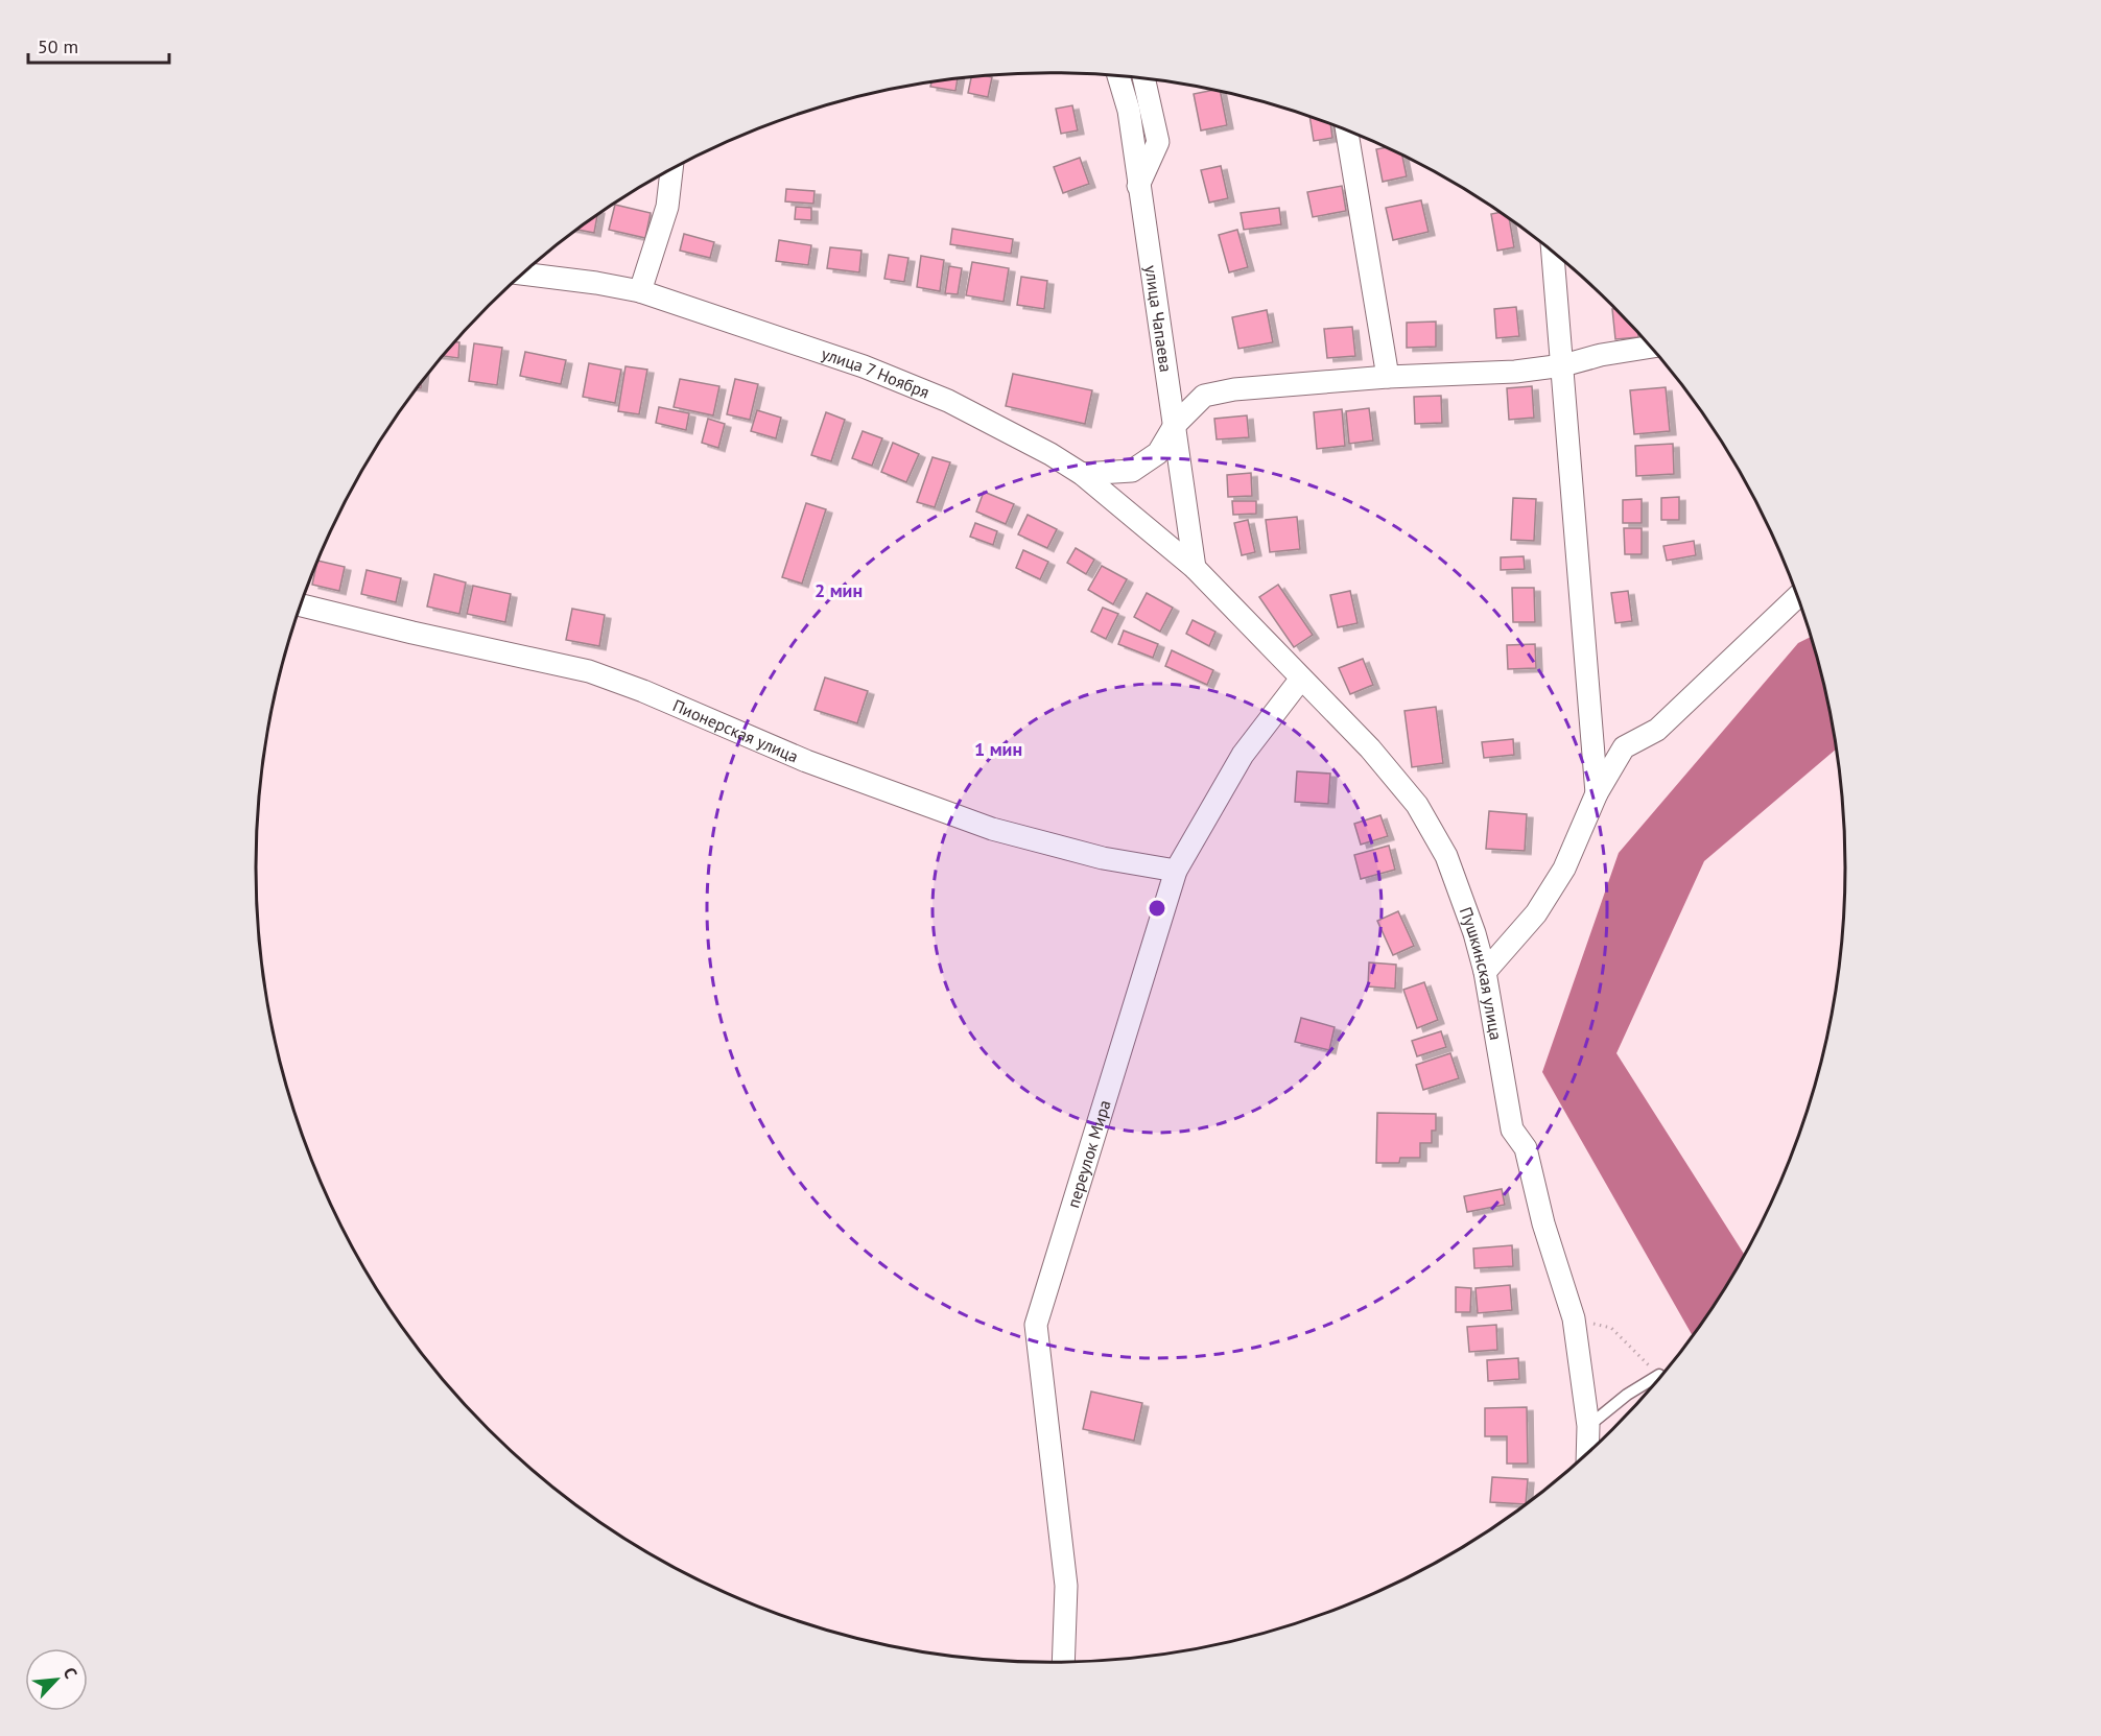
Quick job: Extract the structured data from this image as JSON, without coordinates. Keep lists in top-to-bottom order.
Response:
{
  "streets": {
    "street": [
      "улица Чапаева",
      "улица 7 Ноября",
      "Пионерская улица",
      "Пушкинская улица",
      "переулок Мира"
    ]
  },
  "crossings": [
    ["улица Чапаева", "улица 7 Ноября"],
    ["улица Чапаева", "Пушкинская улица"],
    ["улица 7 Ноября", "Пушкинская улица"],
    ["Пионерская улица", "переулок Мира"],
    ["Пушкинская улица", "переулок Мира"]
  ],
  "scale_bar": "50 m",
  "north": "top right",
  "rings": ["2 мин", "1 мин"]
}
